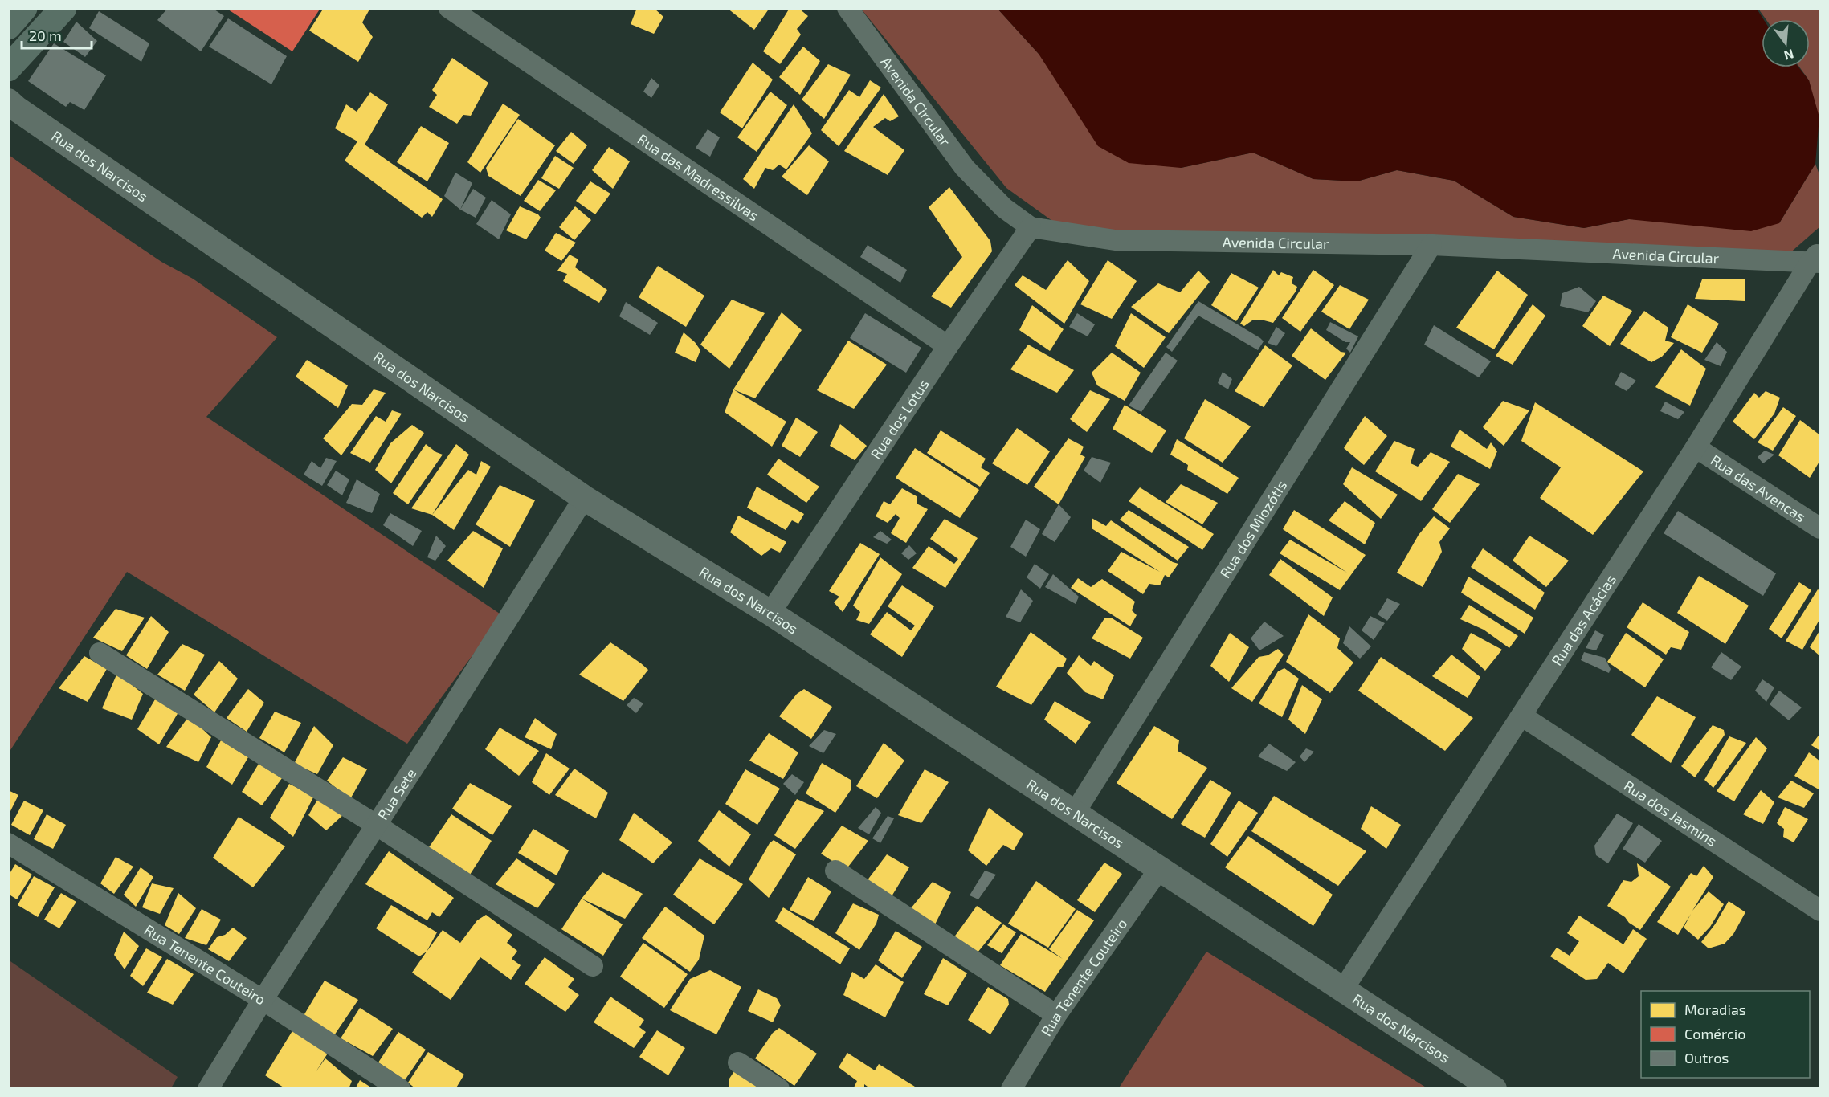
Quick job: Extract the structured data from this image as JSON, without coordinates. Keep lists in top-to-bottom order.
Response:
{
  "streets": {
    "street": [
      "Avenida Circular",
      "Rua dos Narcisos",
      "Rua das Madressilvas",
      "Rua dos Lótus",
      "Rua das Avencas",
      "Rua dos Miozótis",
      "Rua das Acácias",
      "Rua Sete",
      "Rua dos Jasmins",
      "Rua Tenente Couteiro"
    ]
  },
  "crossings": [
    ["Avenida Circular", "Rua dos Lótus"],
    ["Avenida Circular", "Rua dos Miozótis"],
    ["Avenida Circular", "Rua das Acácias"],
    ["Rua dos Narcisos", "Rua dos Lótus"],
    ["Rua dos Narcisos", "Rua dos Miozótis"],
    ["Rua dos Narcisos", "Rua das Acácias"],
    ["Rua dos Narcisos", "Rua Sete"],
    ["Rua dos Narcisos", "Rua Tenente Couteiro"],
    ["Rua das Madressilvas", "Rua dos Lótus"],
    ["Rua das Avencas", "Rua das Acácias"],
    ["Rua das Acácias", "Rua dos Jasmins"],
    ["Rua Sete", "Rua Tenente Couteiro"]
  ],
  "legend": ["Moradias", "Comércio", "Outros"],
  "scale_bar": "20 m",
  "north": "bottom"
}
